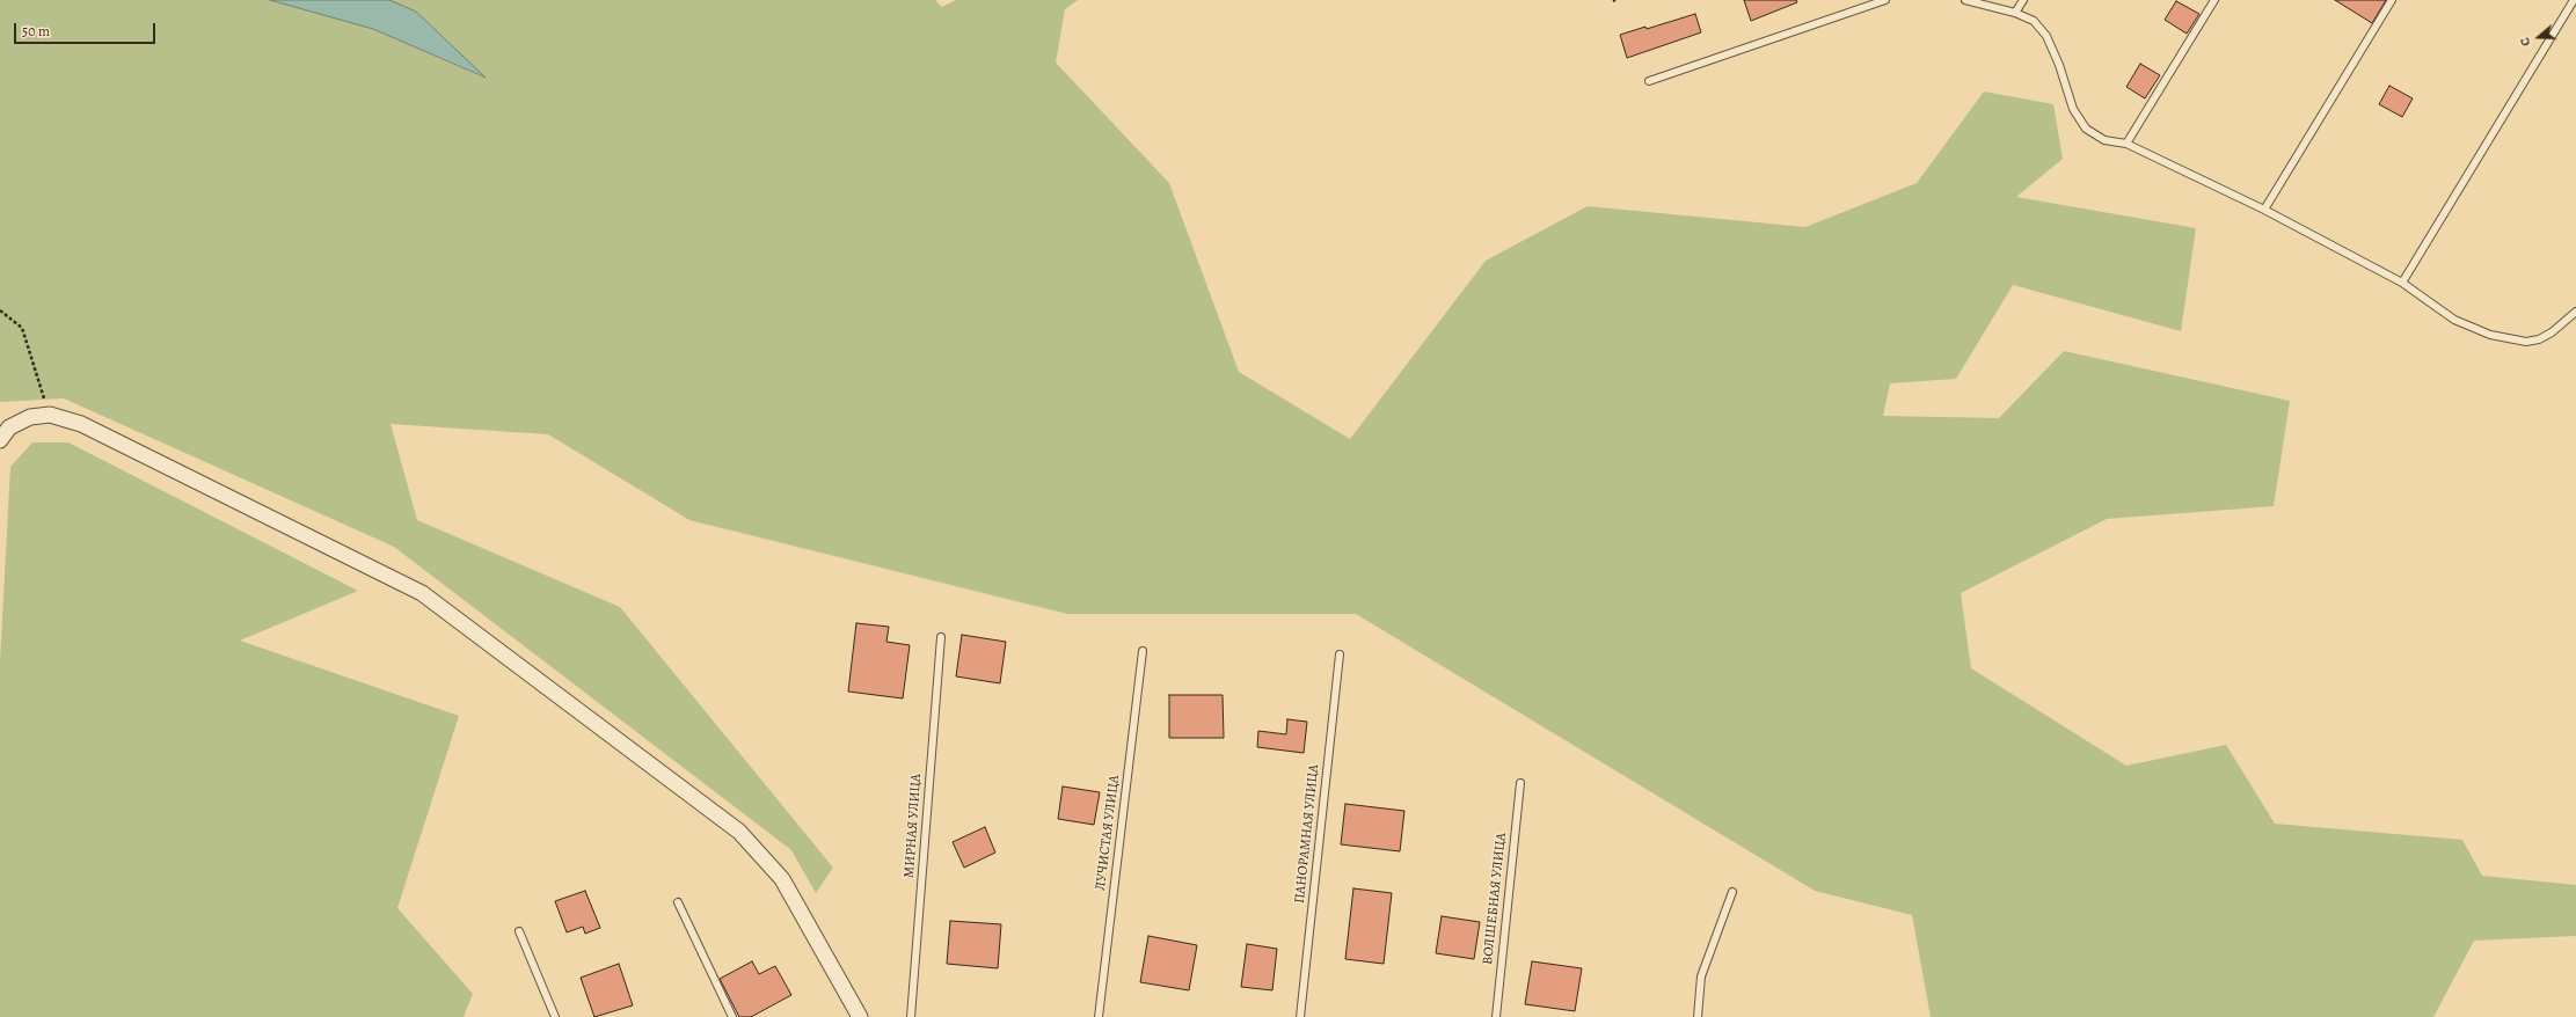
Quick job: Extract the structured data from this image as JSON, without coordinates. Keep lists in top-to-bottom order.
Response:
{
  "streets": {
    "lane": [
      "МИРНАЯ УЛИЦА",
      "ЛУЧИСТАЯ УЛИЦА",
      "ПАНОРАМНАЯ УЛИЦА",
      "ВОЛШЕБНАЯ УЛИЦА"
    ]
  },
  "scale_bar": "50 m",
  "north": "left"
}
